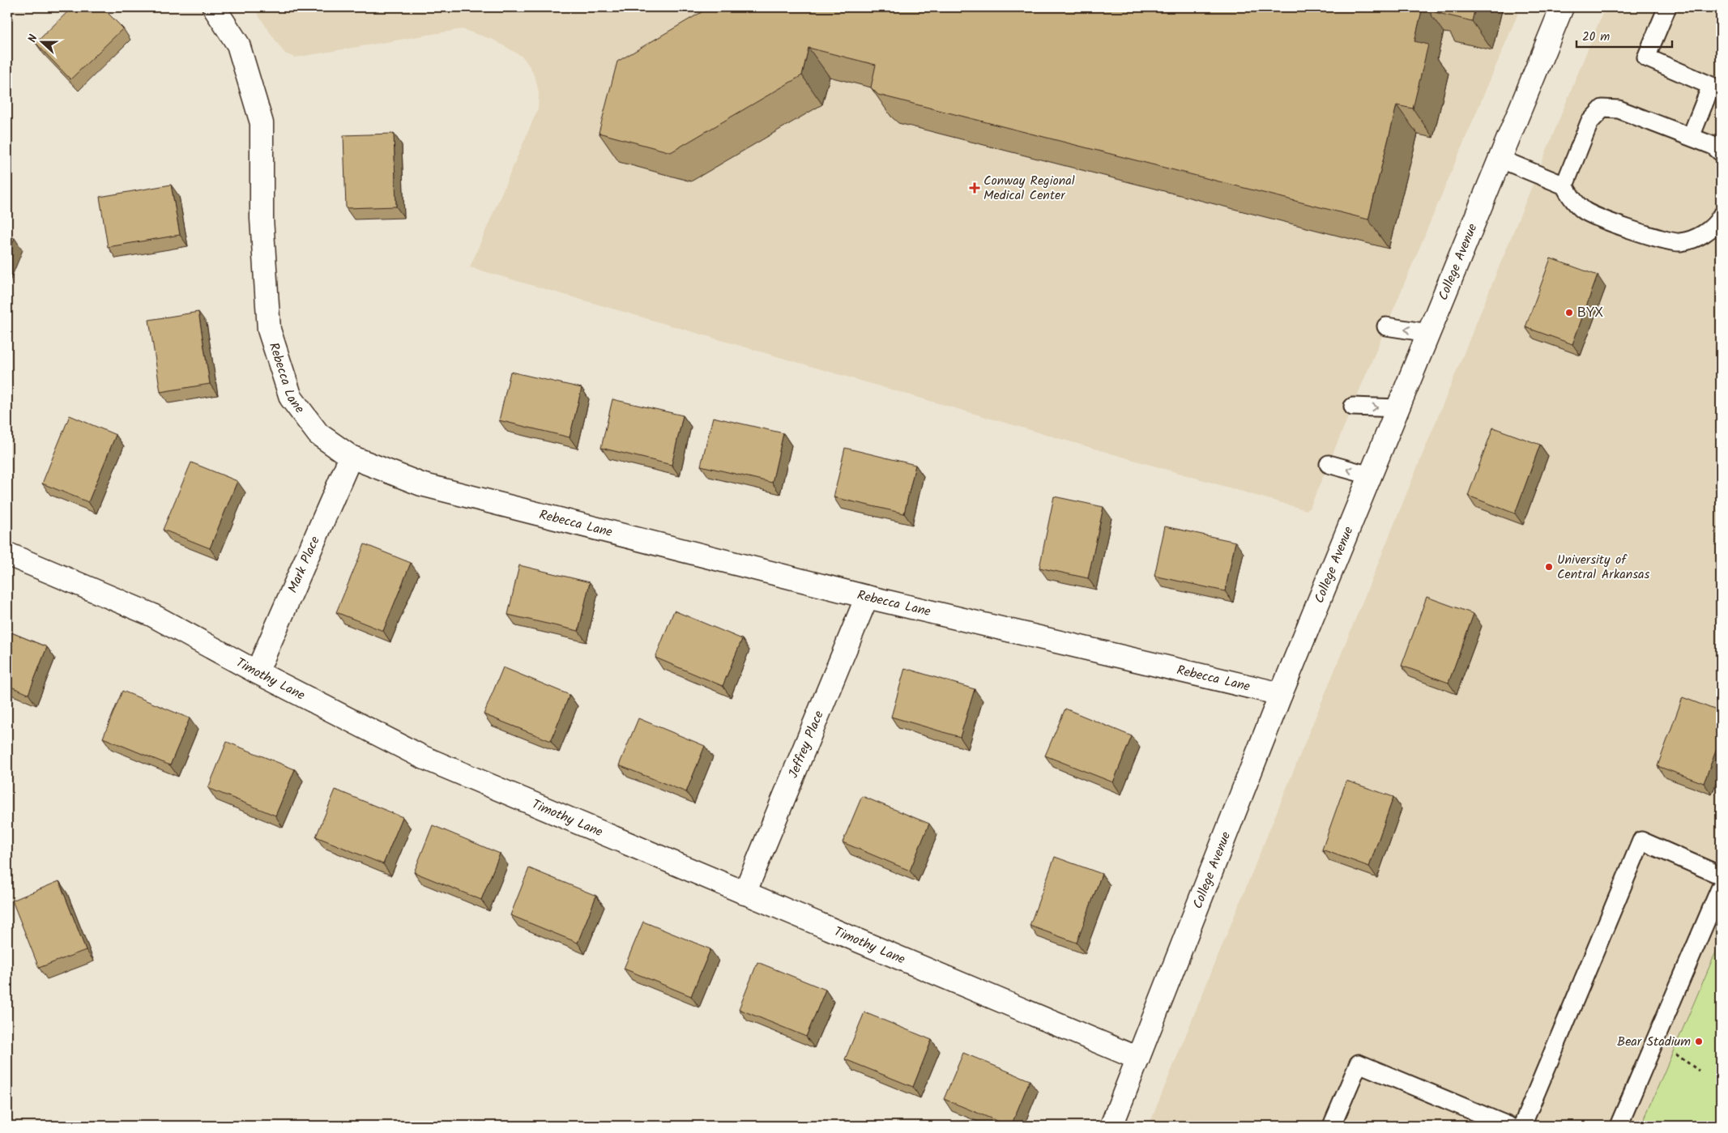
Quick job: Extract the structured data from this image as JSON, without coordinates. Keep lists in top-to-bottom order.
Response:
{
  "streets": {
    "street": [
      "College Avenue",
      "Rebecca Lane",
      "Mark Place",
      "Timothy Lane",
      "Jeffrey Place"
    ]
  },
  "crossings": [
    ["College Avenue", "Rebecca Lane"],
    ["College Avenue", "Timothy Lane"],
    ["Rebecca Lane", "Mark Place"],
    ["Rebecca Lane", "Jeffrey Place"],
    ["Mark Place", "Timothy Lane"],
    ["Timothy Lane", "Jeffrey Place"]
  ],
  "places": {
    "health": ["Conway Regional Medical Center"],
    "other": ["ΒΥΧ", "University of Central Arkansas", "Bear Stadium"]
  },
  "scale_bar": "20 m",
  "north": "left"
}
